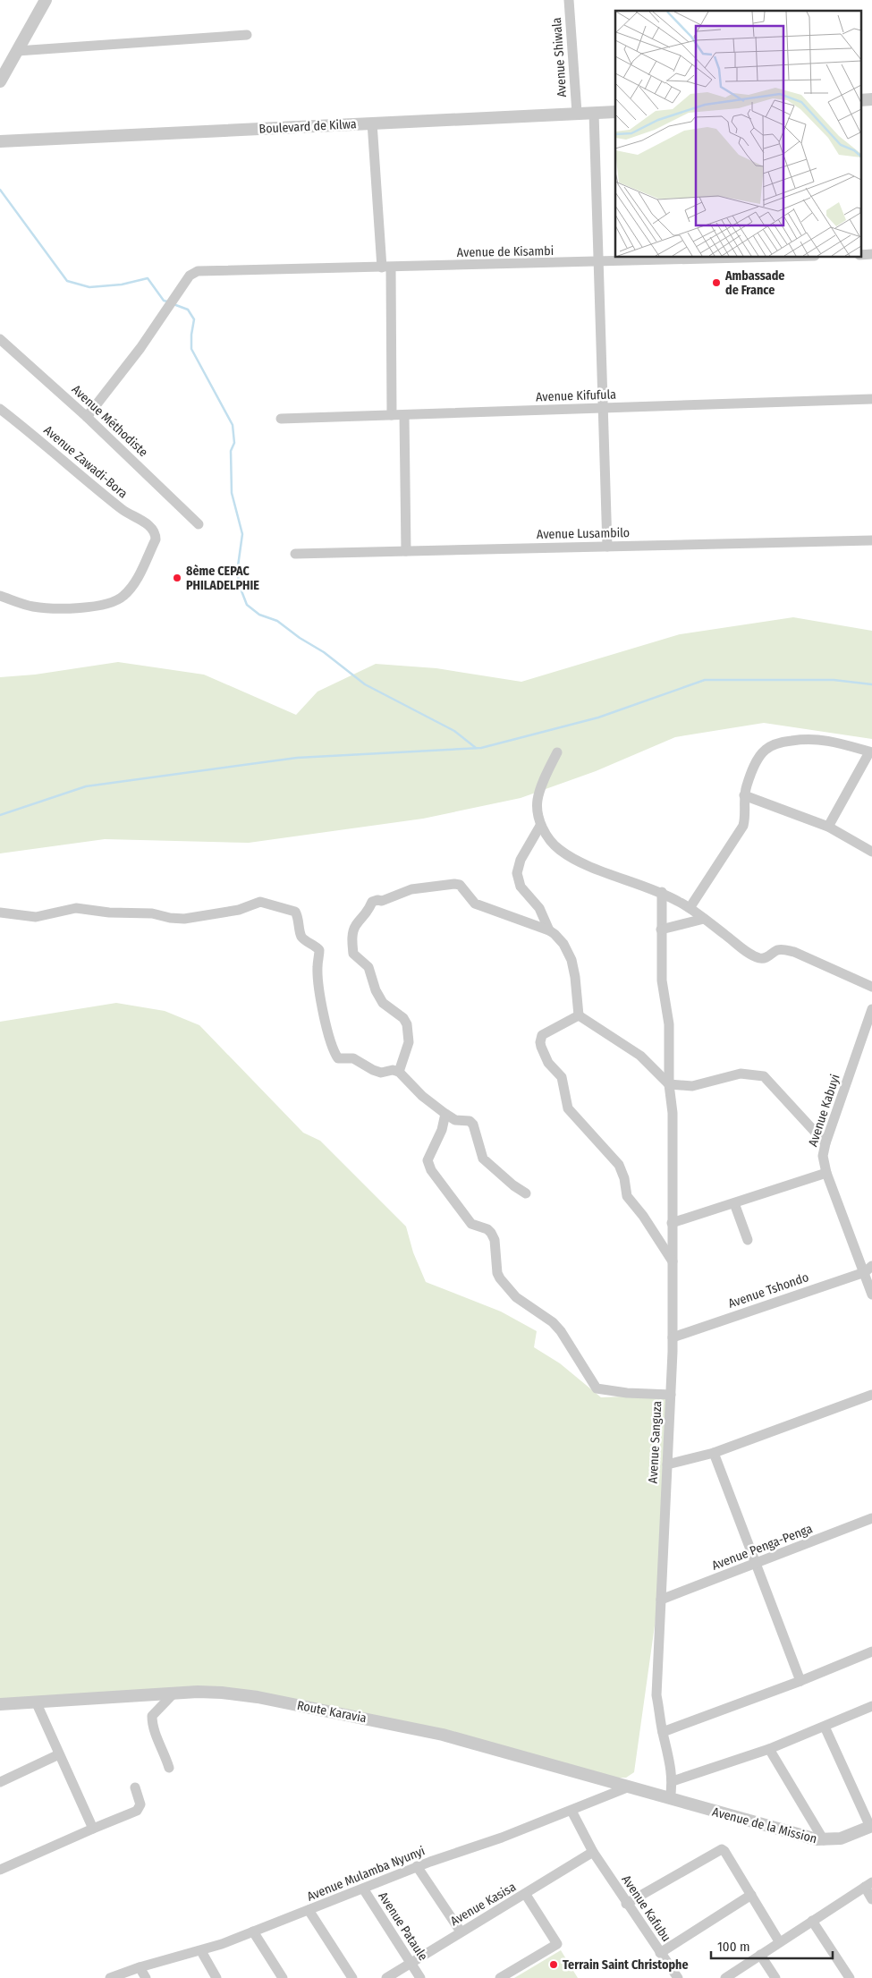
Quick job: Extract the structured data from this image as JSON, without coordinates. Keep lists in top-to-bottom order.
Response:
{
  "streets": {
    "street": [
      "Avenue Shiwala",
      "Boulevard de Kilwa",
      "Avenue de Kisambi",
      "Avenue Kifufula",
      "Avenue Méthodiste",
      "Avenue Zawadi-Bora",
      "Avenue Lusambilo",
      "Avenue Kabuyi",
      "Avenue Tshondo",
      "Avenue Sanguza",
      "Avenue Penga-Penga",
      "Route Karavia",
      "Avenue de la Mission",
      "Avenue Mulamba Nyunyi",
      "Avenue Kasisa",
      "Avenue Kafubu",
      "Avenue Pataule"
    ]
  },
  "crossings": [
    ["Avenue Shiwala", "Boulevard de Kilwa"],
    ["Avenue de Kisambi", "Avenue Méthodiste"],
    ["Avenue Kabuyi", "Avenue Tshondo"],
    ["Avenue Tshondo", "Avenue Sanguza"],
    ["Avenue Sanguza", "Avenue Penga-Penga"],
    ["Avenue Sanguza", "Avenue de la Mission"],
    ["Route Karavia", "Avenue de la Mission"],
    ["Route Karavia", "Avenue Mulamba Nyunyi"],
    ["Avenue Mulamba Nyunyi", "Avenue Kafubu"],
    ["Avenue Mulamba Nyunyi", "Avenue Pataule"],
    ["Avenue Kasisa", "Avenue Kafubu"],
    ["Avenue Kasisa", "Avenue Pataule"]
  ],
  "places": ["Ambassade de France", "8ème CEPAC PHILADELPHIE", "Terrain Saint Christophe"],
  "scale_bar": "100 m"
}
